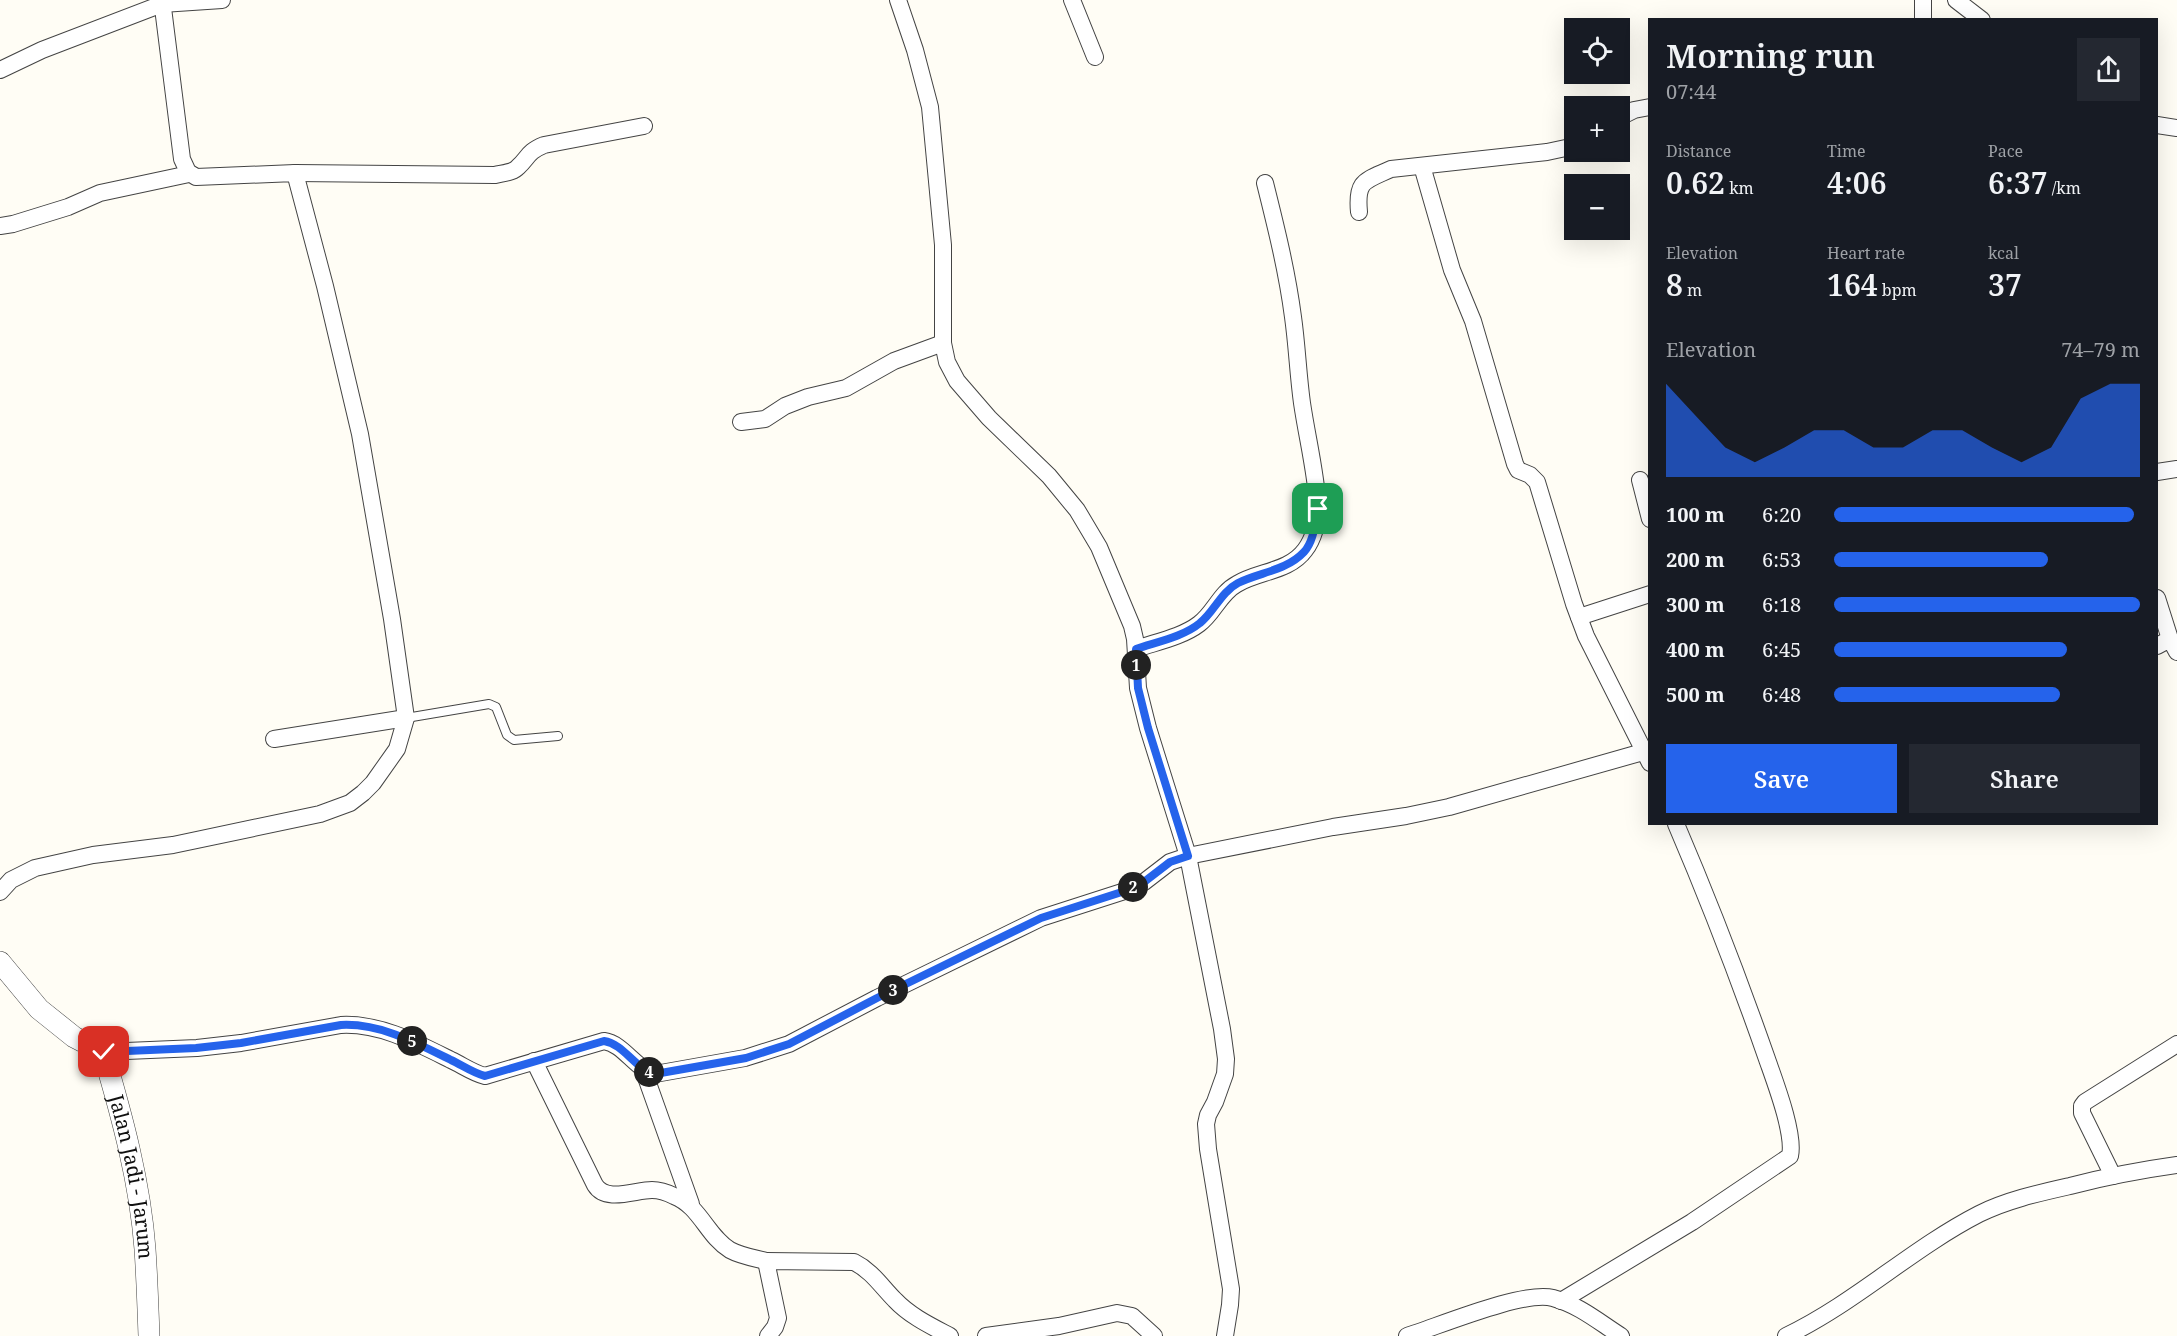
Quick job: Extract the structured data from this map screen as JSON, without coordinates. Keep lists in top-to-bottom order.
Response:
{
  "streets": {
    "street": ["Jalan Jadi - Jarum"]
  },
  "page": {
    "map_buttons": ["+", "−"],
    "heading": ["Morning run", "07:44"],
    "stats": [
      ["Distance", "0.62 km"],
      ["Time", "4:06"],
      ["Pace", "6:37 /km"],
      ["Elevation", "8 m"],
      ["Heart rate", "164 bpm"],
      ["kcal", "37"]
    ],
    "chart": ["Elevation", "74–79 m"],
    "list": [
      {
        "name": "100 m",
        "note": "6:20"
      },
      {
        "name": "200 m",
        "note": "6:53"
      },
      {
        "name": "300 m",
        "note": "6:18"
      },
      {
        "name": "400 m",
        "note": "6:45"
      },
      {
        "name": "500 m",
        "note": "6:48"
      }
    ],
    "pins": [
      "1",
      "2",
      "3",
      "5",
      "4"
    ],
    "buttons": ["Save", "Share"]
  }
}
